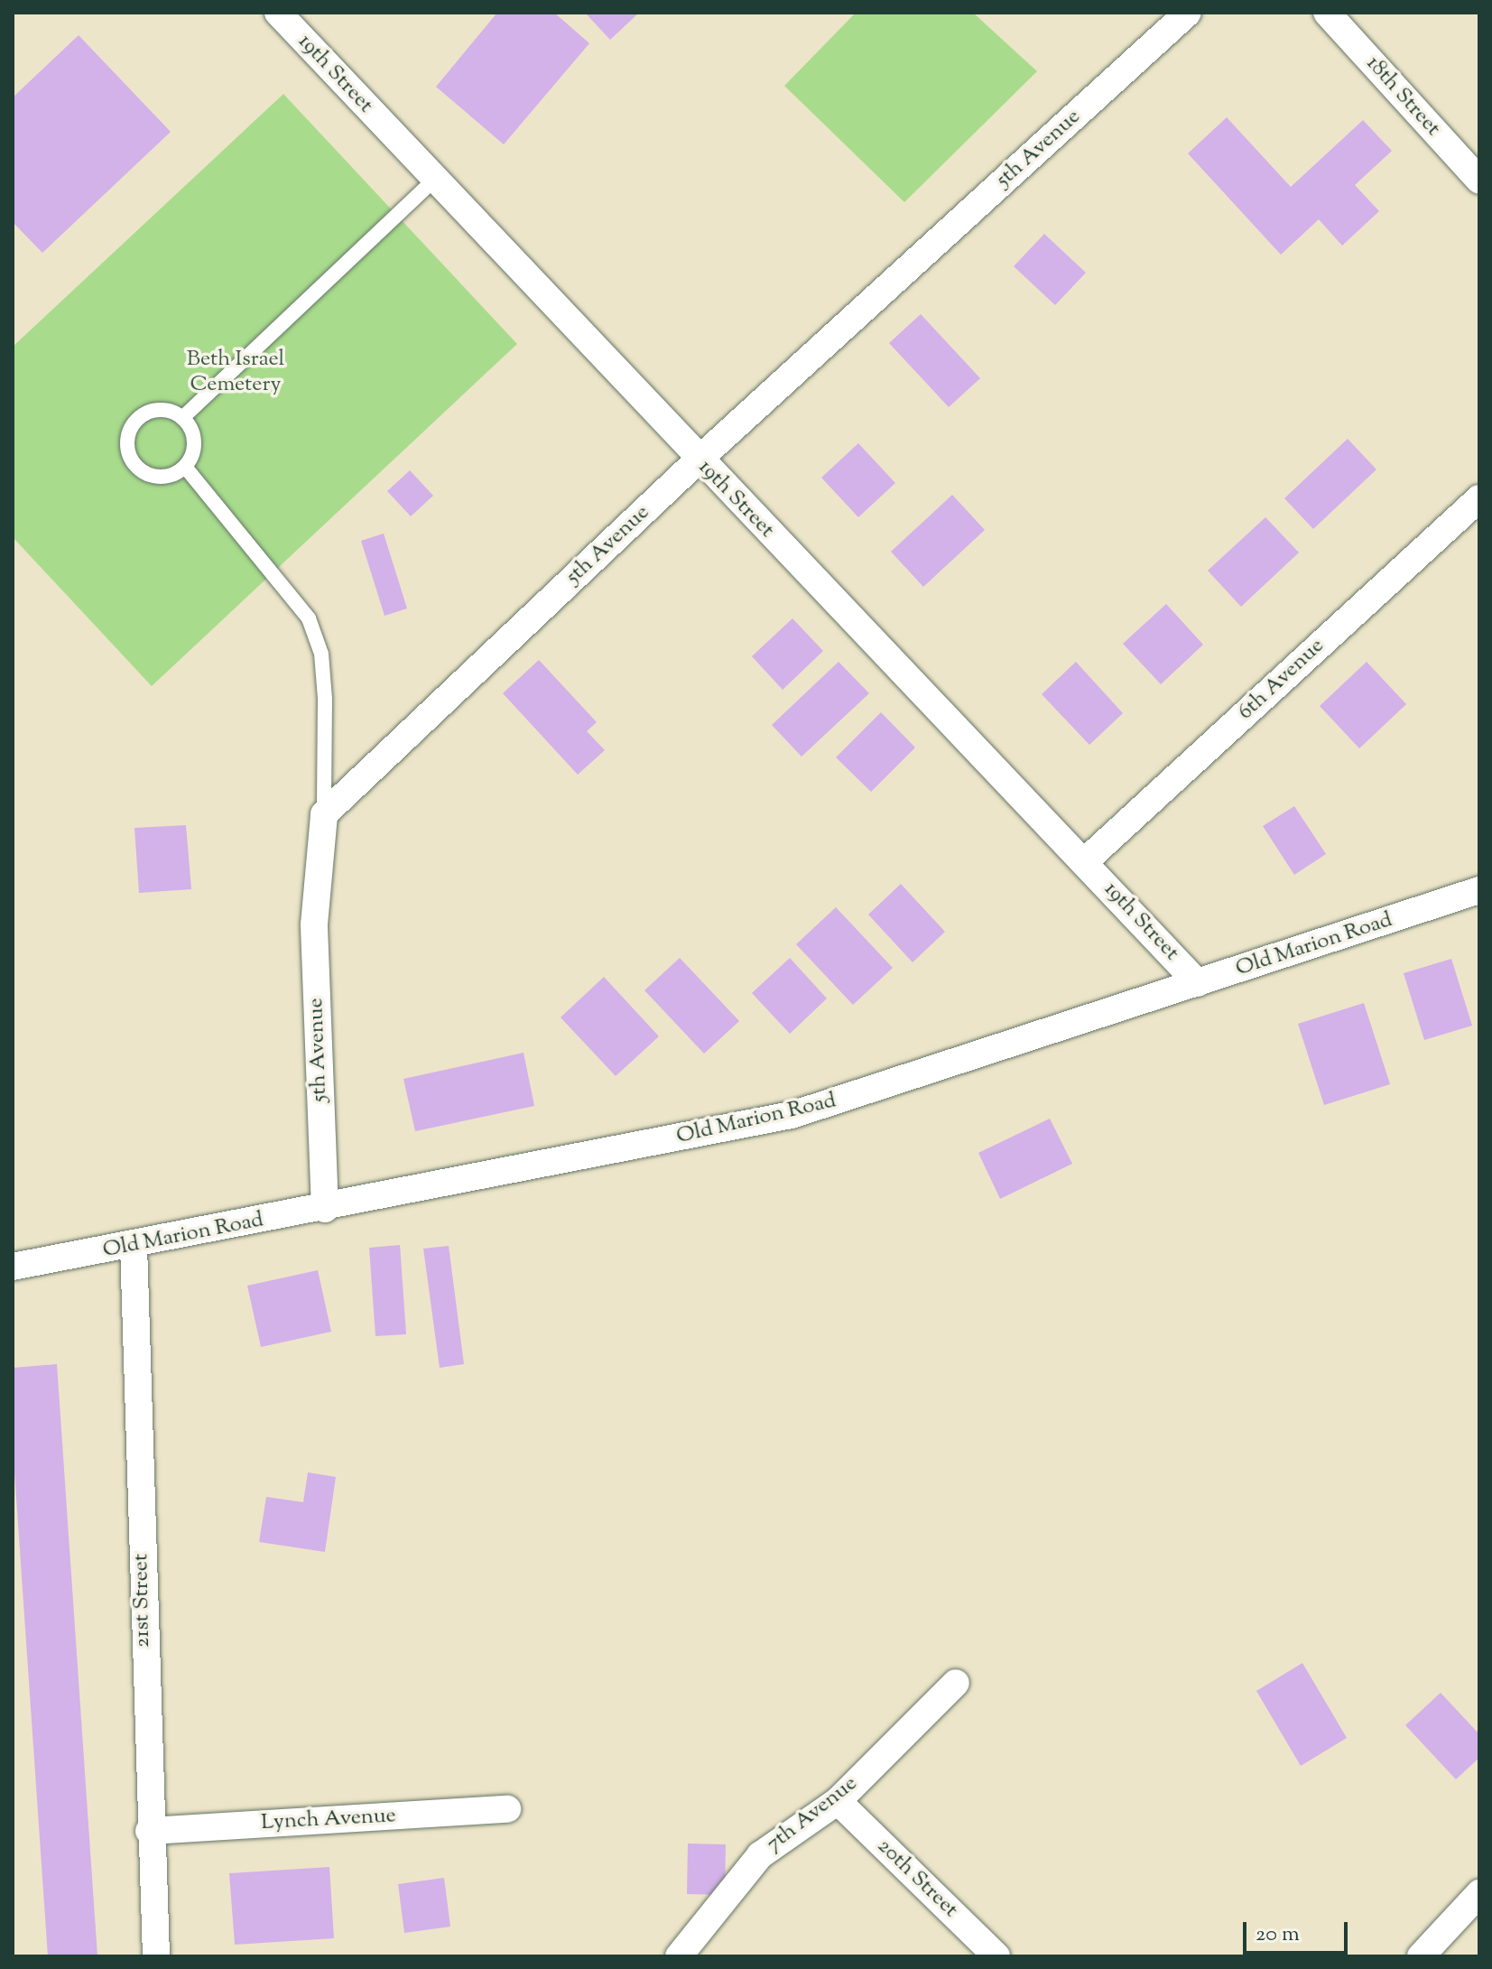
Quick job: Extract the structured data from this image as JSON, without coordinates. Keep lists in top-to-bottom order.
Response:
{
  "streets": {
    "street": [
      "19th Street",
      "18th Street",
      "5th Avenue",
      "6th Avenue",
      "Old Marion Road",
      "21st Street",
      "7th Avenue",
      "Lynch Avenue",
      "20th Street"
    ]
  },
  "crossings": [
    ["19th Street", "5th Avenue"],
    ["19th Street", "6th Avenue"],
    ["19th Street", "Old Marion Road"],
    ["5th Avenue", "Old Marion Road"],
    ["Old Marion Road", "21st Street"],
    ["21st Street", "Lynch Avenue"],
    ["7th Avenue", "20th Street"]
  ],
  "parks": ["Beth Israel Cemetery"],
  "scale_bar": "20 m"
}
